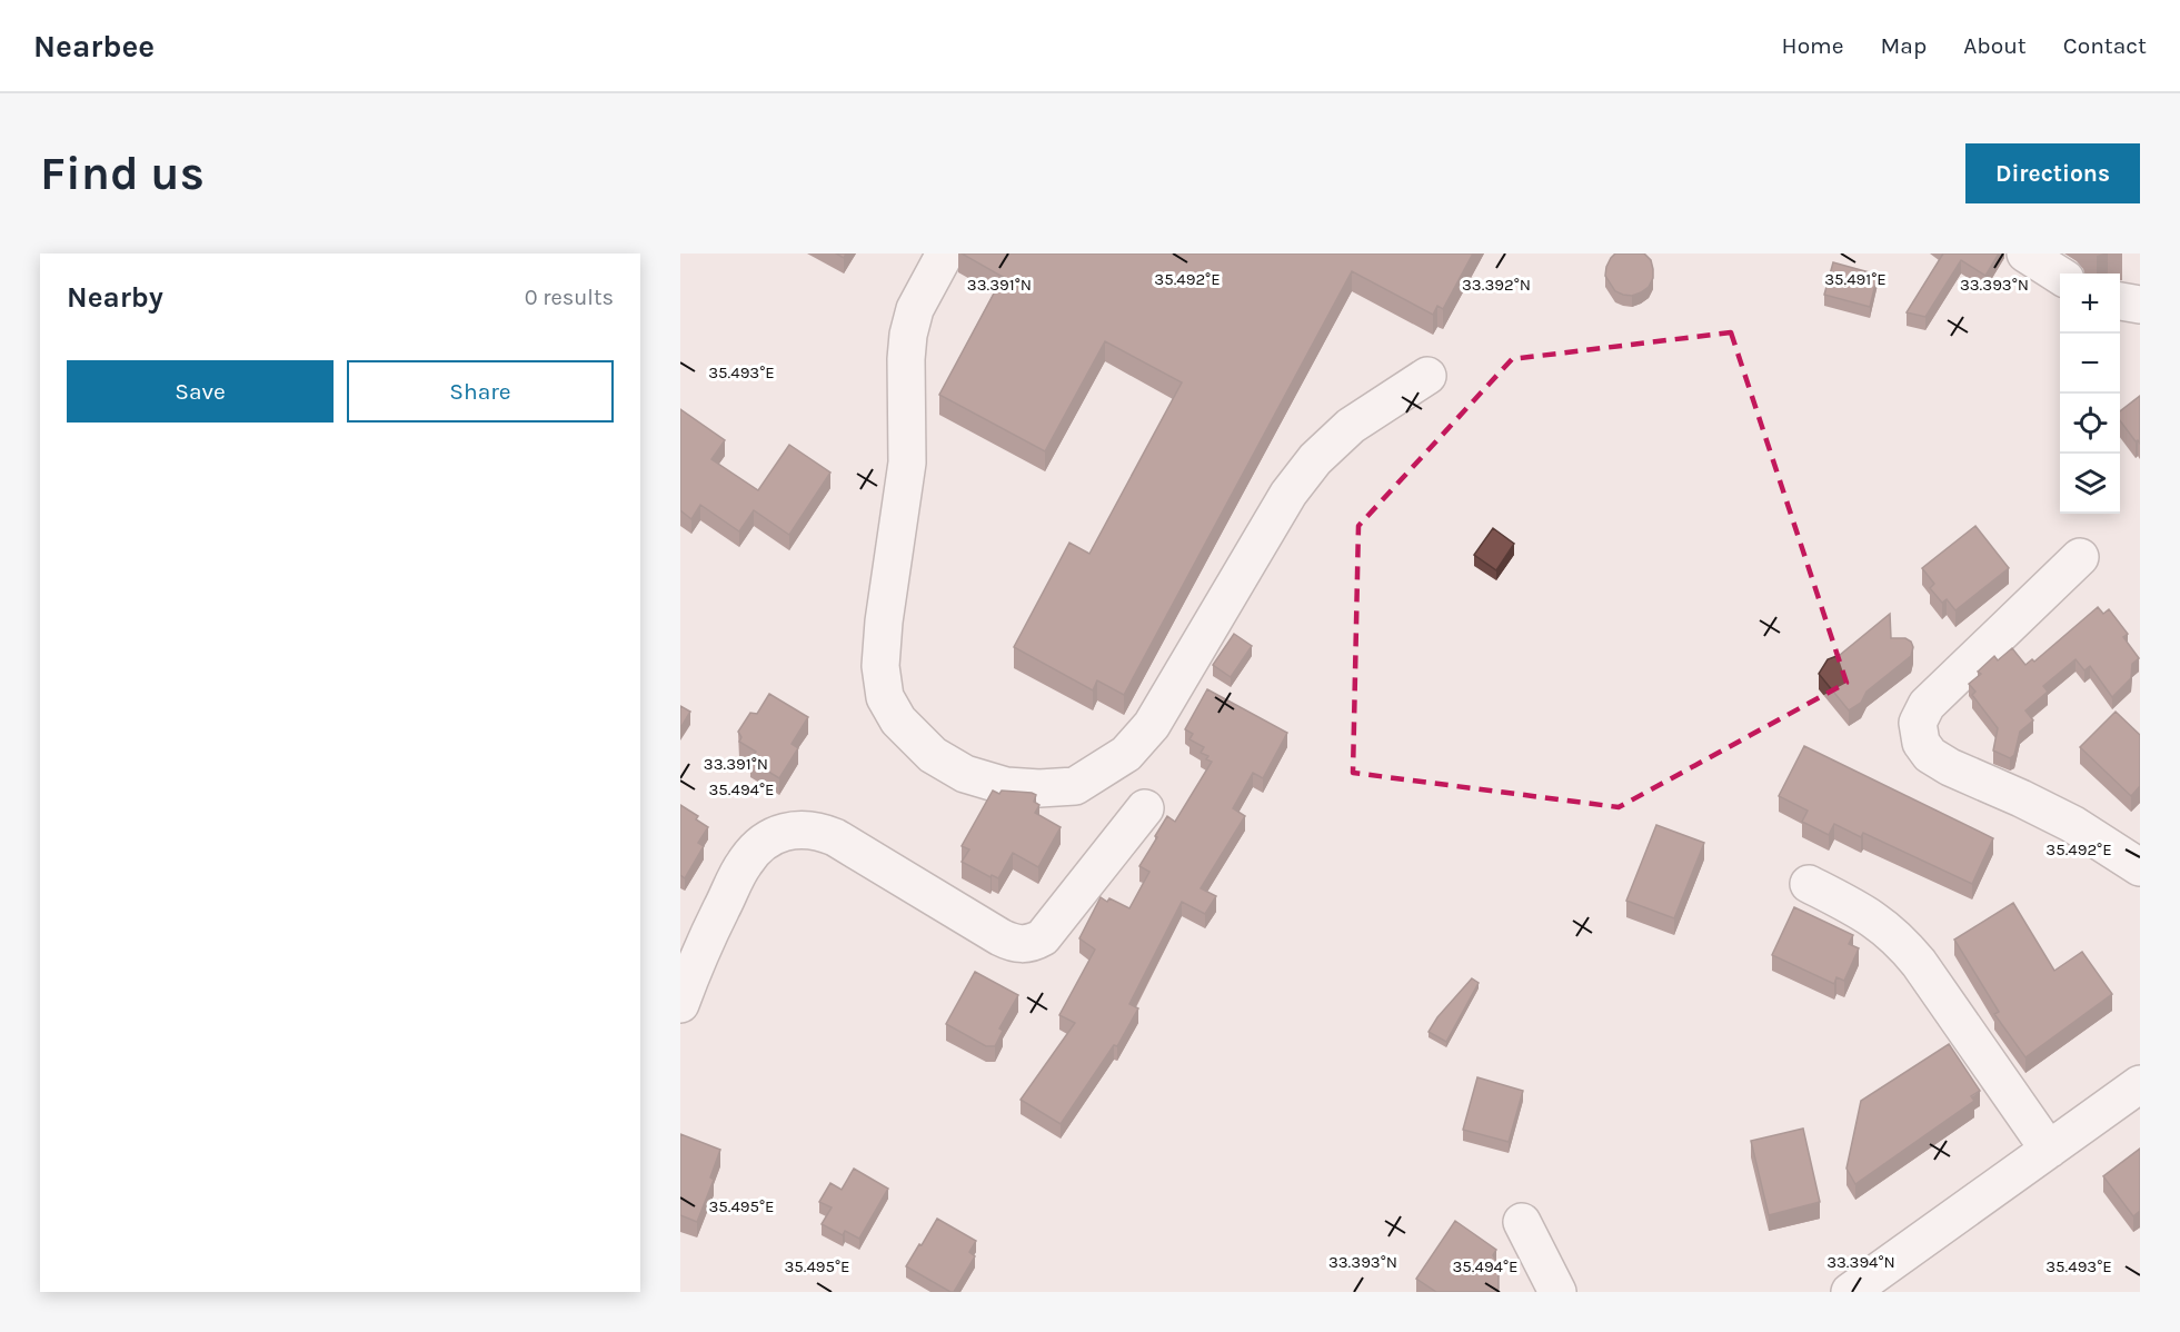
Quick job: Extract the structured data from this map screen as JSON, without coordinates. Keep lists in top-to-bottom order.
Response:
{
  "page": {
    "header": "Nearbee",
    "nav": [
      "Home",
      "Map",
      "About",
      "Contact"
    ],
    "buttons": [
      "Directions",
      ["Save", "Share"]
    ],
    "title": "Find us",
    "heading": ["Nearby", "0 results"],
    "map_buttons": ["+", "−"]
  },
  "coordinates": [
    "35.492°E",
    "35.491°E",
    "33.391°N",
    "33.392°N",
    "33.393°N",
    "35.493°E",
    "35.494°E",
    "35.495°E",
    "33.394°N"
  ]
}
